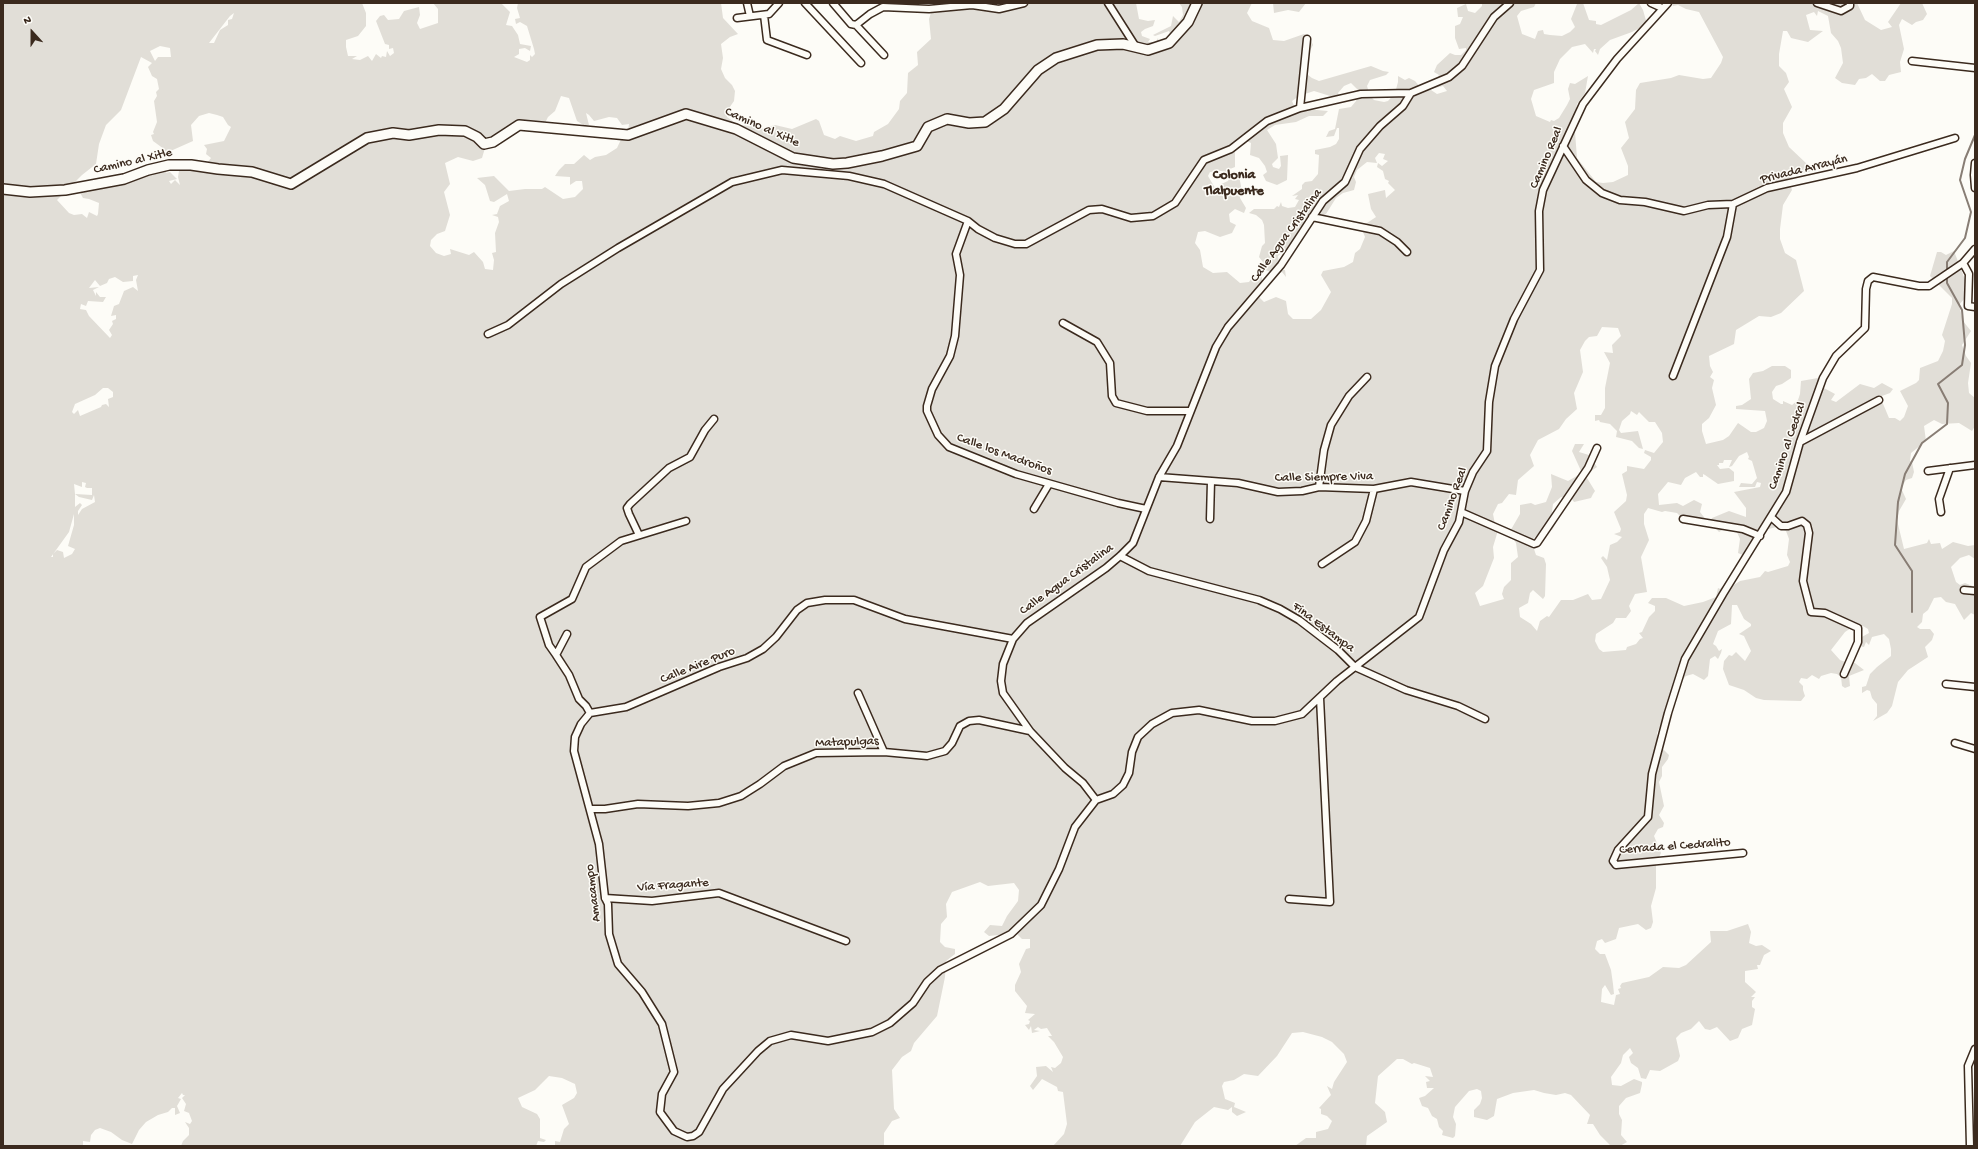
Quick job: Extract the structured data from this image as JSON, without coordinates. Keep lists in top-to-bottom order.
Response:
{
  "streets": {
    "street": [
      "Camino al Xitle",
      "Camino Real",
      "Privada Arrayán",
      "Calle Agua Cristalina",
      "Camino al Cedral",
      "Calle los Madroños",
      "Calle Siempre Viva",
      "Fina Estampa",
      "Calle Aire Puro",
      "Matapulgas",
      "Cerrada el Cedralito",
      "Vía Fragante",
      "Amacampo"
    ]
  },
  "crossings": [
    ["Camino Real", "Privada Arrayán"],
    ["Camino Real", "Calle Agua Cristalina"],
    ["Camino Real", "Calle Siempre Viva"],
    ["Camino Real", "Fina Estampa"],
    ["Camino Real", "Amacampo"],
    ["Calle Agua Cristalina", "Calle los Madroños"],
    ["Calle Agua Cristalina", "Calle Siempre Viva"],
    ["Calle Agua Cristalina", "Fina Estampa"],
    ["Calle Agua Cristalina", "Calle Aire Puro"],
    ["Calle Agua Cristalina", "Matapulgas"],
    ["Calle Agua Cristalina", "Amacampo"],
    ["Camino al Cedral", "Cerrada el Cedralito"],
    ["Calle Aire Puro", "Amacampo"],
    ["Matapulgas", "Amacampo"],
    ["Vía Fragante", "Amacampo"]
  ],
  "districts": ["Colonia Tlalpuente"],
  "north": "top"
}
